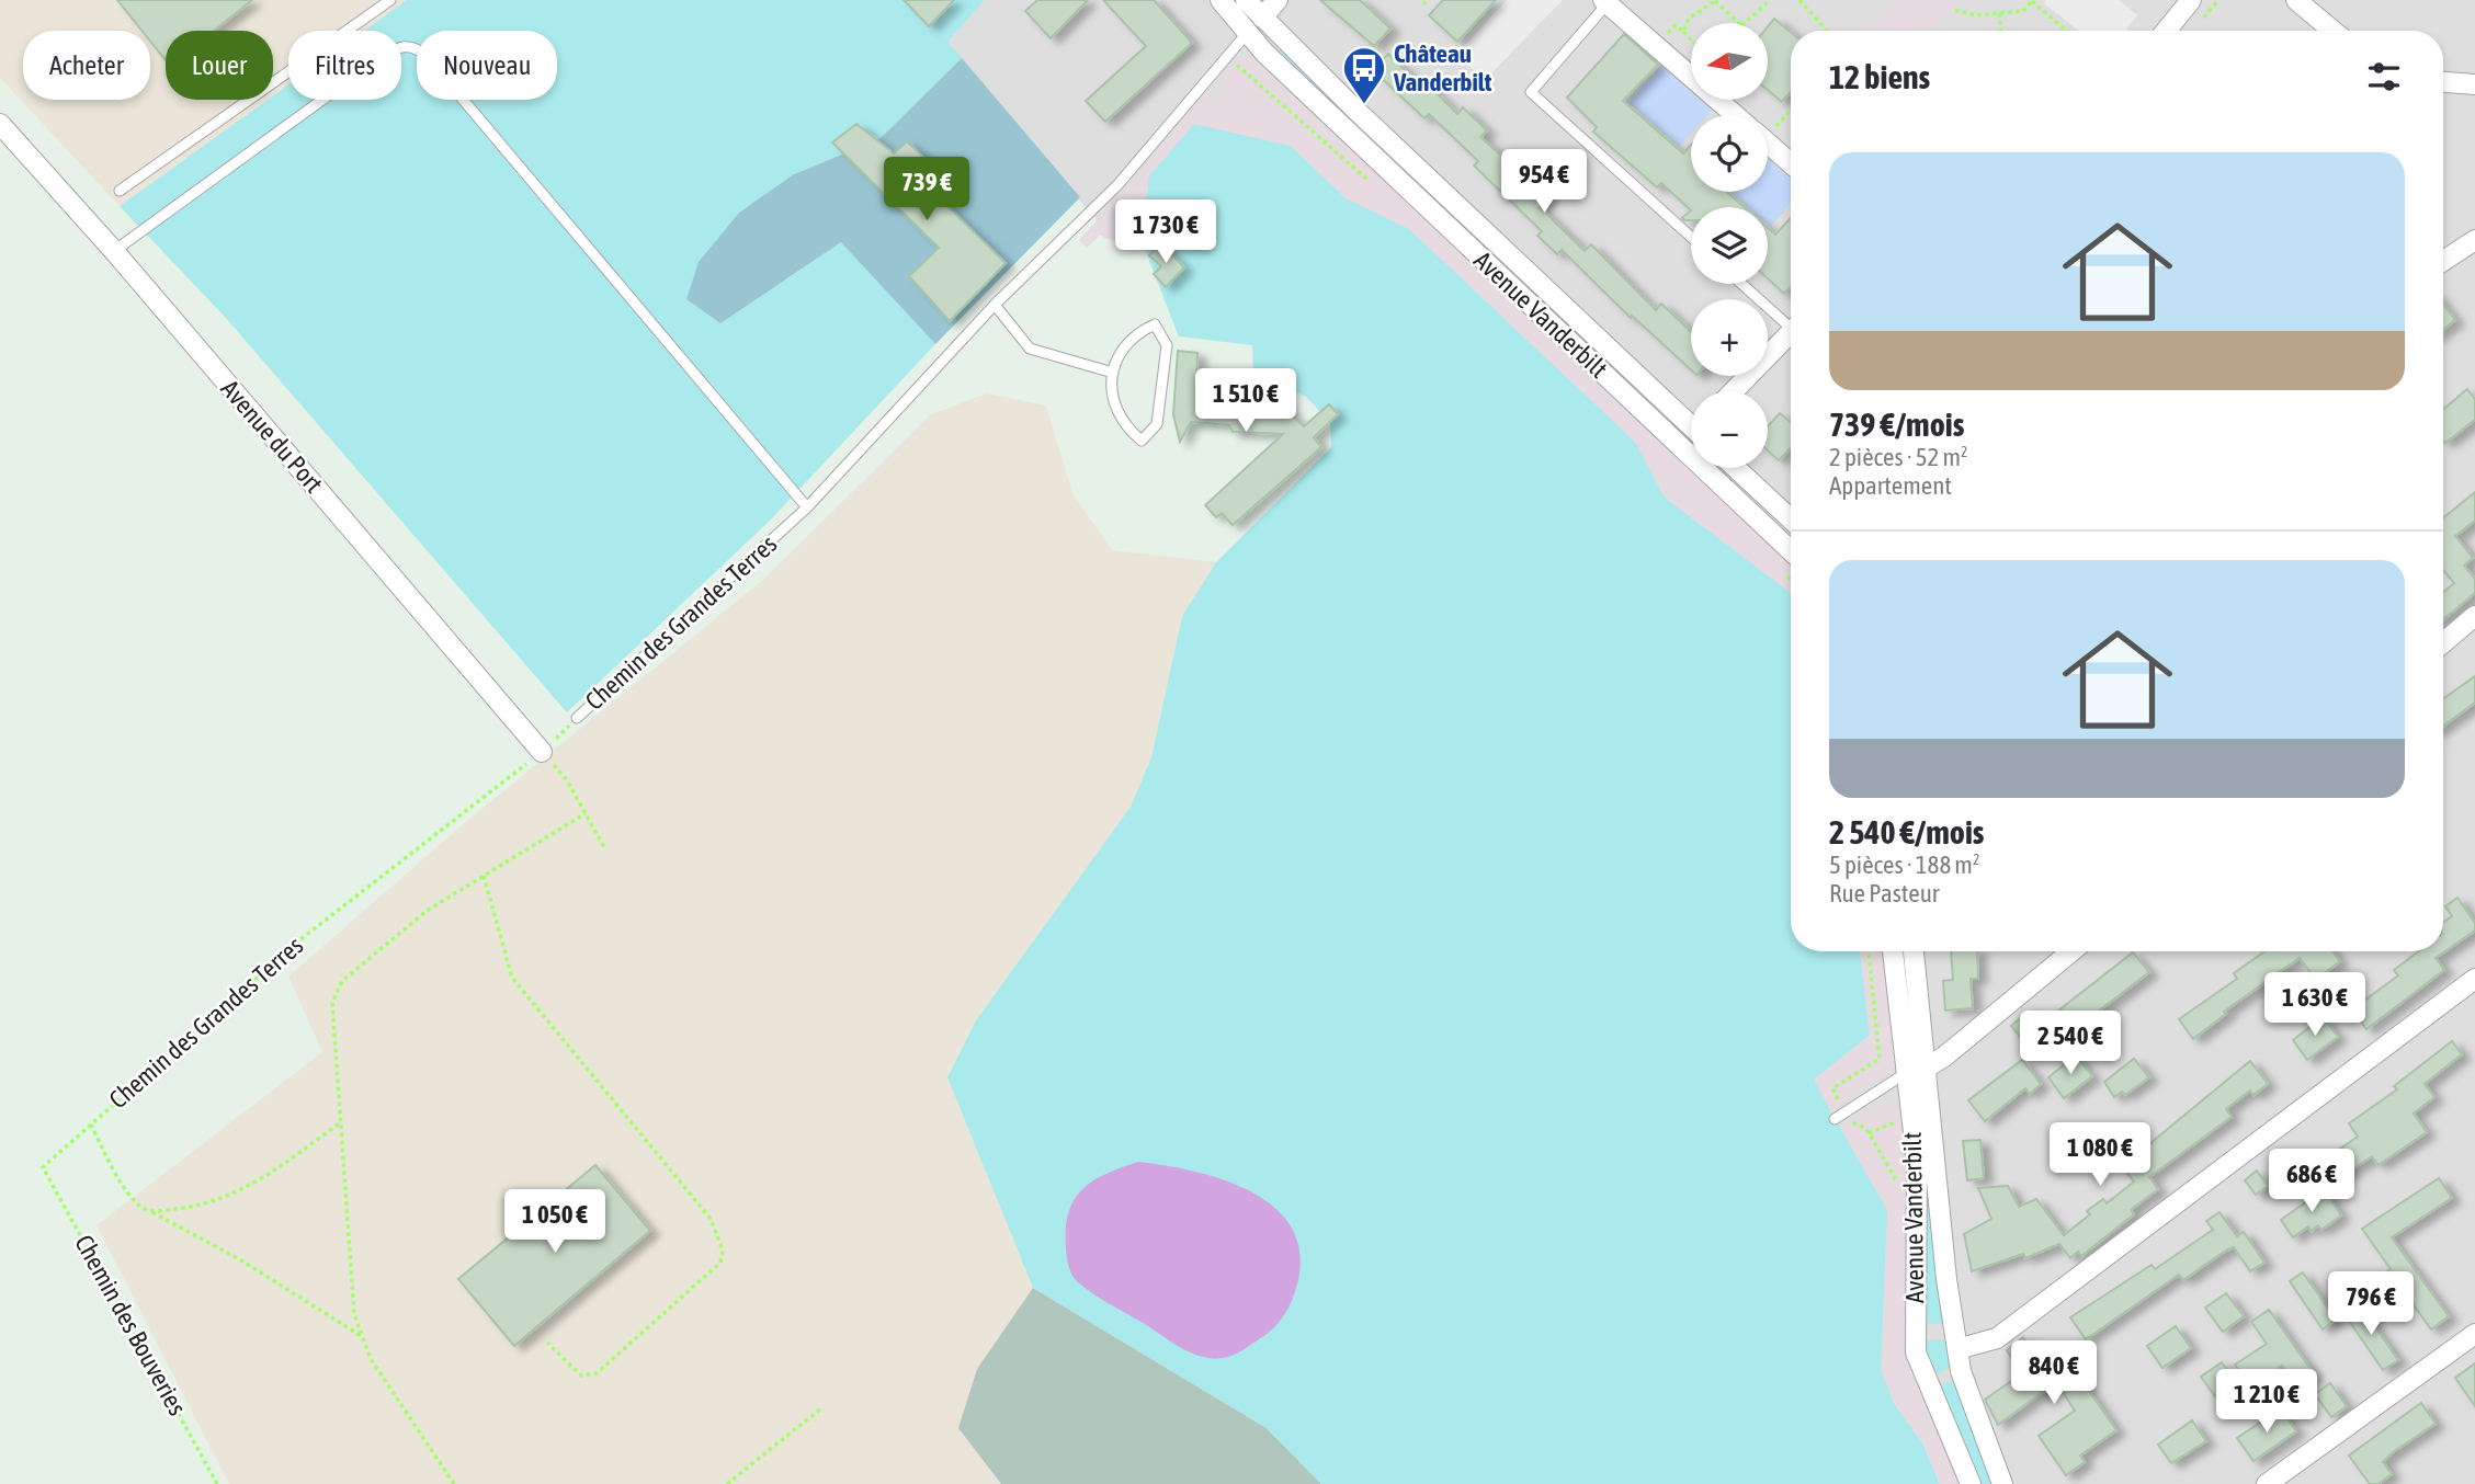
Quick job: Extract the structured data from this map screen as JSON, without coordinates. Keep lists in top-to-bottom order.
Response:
{
  "streets": {
    "street": ["Avenue Vanderbilt", "Avenue du Port"],
    "lane": ["Chemin des Grandes Terres"],
    "path": ["Chemin des Bouveries"]
  },
  "crossings": [
    ["Avenue Vanderbilt", "Chemin des Grandes Terres"],
    ["Avenue du Port", "Chemin des Grandes Terres"],
    ["Chemin des Grandes Terres", "Chemin des Bouveries"]
  ],
  "places": {
    "bus stop": ["Château Vanderbilt"]
  },
  "north": "left",
  "page": {
    "map_buttons": ["+", "−"],
    "chip": [
      "Acheter",
      "Louer",
      "Filtres",
      "Nouveau"
    ],
    "heading": "12 biens",
    "list": [
      {
        "name": "739 €/mois",
        "note": "2 pièces · 52 m² · Appartement"
      },
      {
        "name": "2 540 €/mois",
        "note": "5 pièces · 188 m² · Rue Pasteur"
      }
    ],
    "price": [
      "954 €",
      "739 €",
      "1 730 €",
      "1 510 €",
      "1 630 €",
      "2 540 €",
      "1 080 €",
      "686 €",
      "1 050 €",
      "796 €",
      "840 €",
      "1 210 €"
    ]
  }
}
